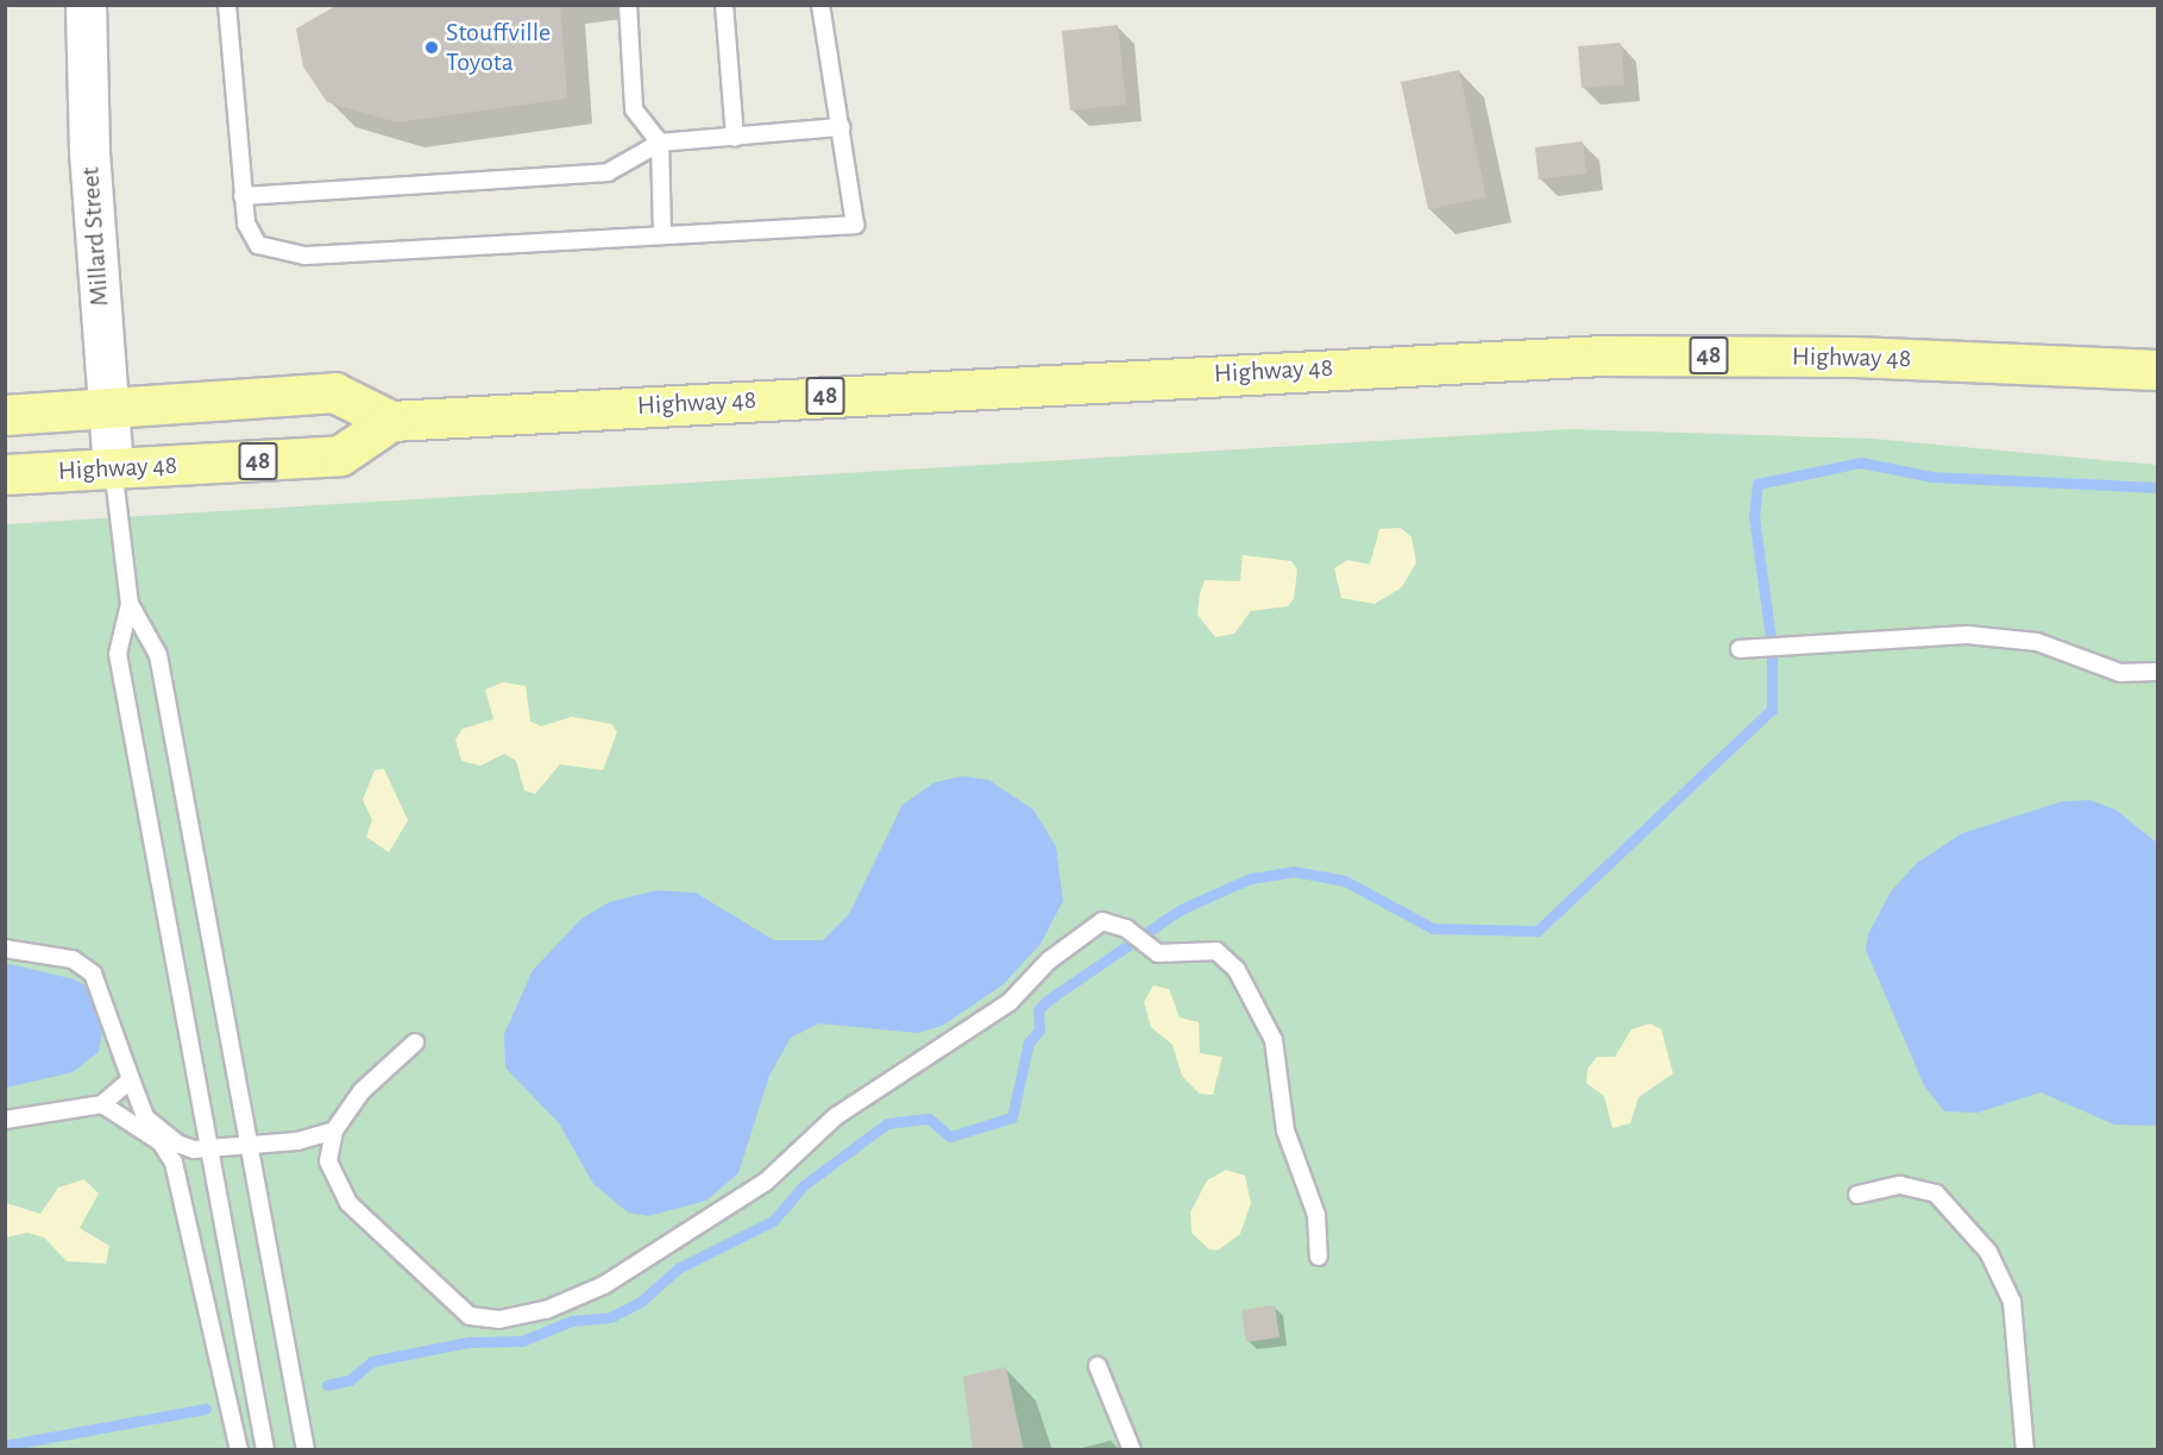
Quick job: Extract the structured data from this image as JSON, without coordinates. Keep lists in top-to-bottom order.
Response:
{
  "streets": {
    "main road": ["48", "Highway 48"],
    "street": ["Millard Street"]
  },
  "crossings": [
    ["Millard Street", "Highway 48"]
  ],
  "places": ["Stouffville Toyota"]
}
